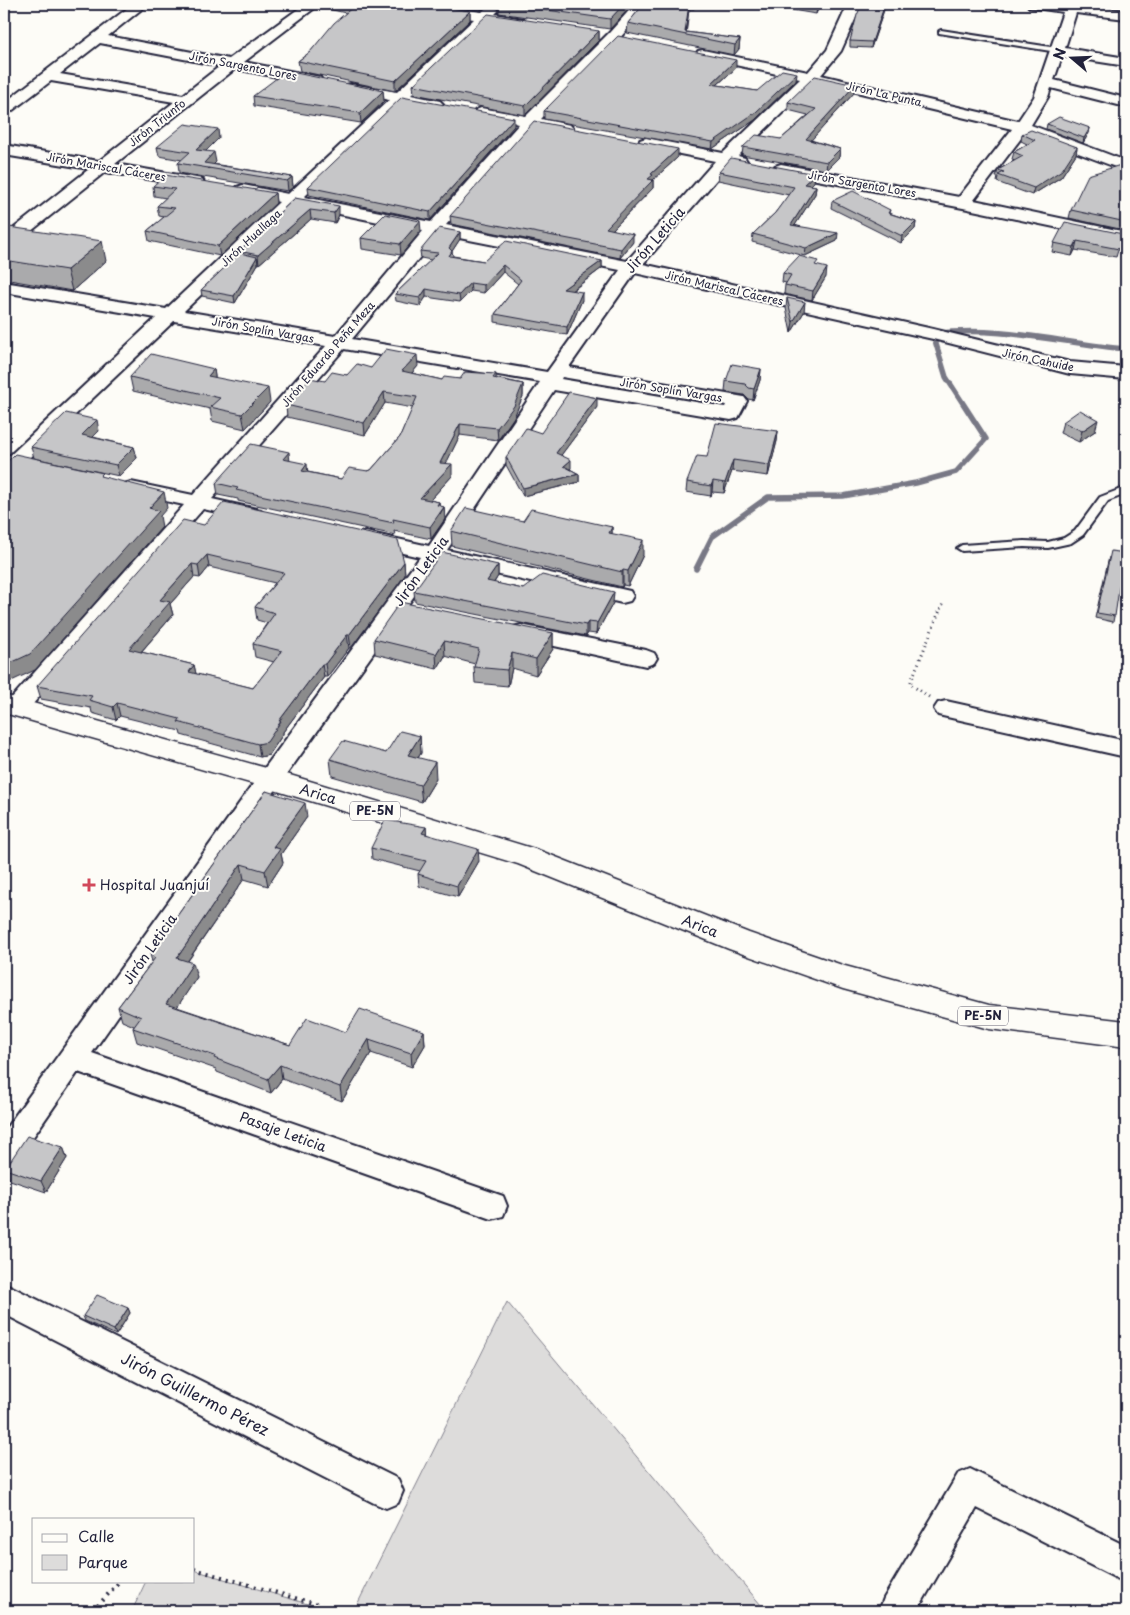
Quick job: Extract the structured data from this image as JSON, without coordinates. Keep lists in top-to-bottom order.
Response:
{
  "streets": {
    "highway": ["Arica", "PE-5N"],
    "street": [
      "Jirón Sargento Lores",
      "Jirón La Punta",
      "Jirón Triunfo",
      "Jirón Mariscal Cáceres",
      "Jirón Huallaga",
      "Jirón Leticia",
      "Jirón Soplín Vargas",
      "Jirón Eduardo Peña Meza",
      "Jirón Cahuide",
      "Pasaje Leticia",
      "Jirón Guillermo Pérez"
    ]
  },
  "crossings": [
    ["Jirón Sargento Lores", "Jirón Triunfo"],
    ["Jirón Sargento Lores", "Jirón Huallaga"],
    ["Jirón Sargento Lores", "Jirón Leticia"],
    ["Jirón La Punta", "Jirón Leticia"],
    ["Jirón Triunfo", "Jirón Mariscal Cáceres"],
    ["Jirón Mariscal Cáceres", "Jirón Huallaga"],
    ["Jirón Mariscal Cáceres", "Jirón Leticia"],
    ["Jirón Mariscal Cáceres", "Jirón Eduardo Peña Meza"],
    ["Jirón Mariscal Cáceres", "Jirón Cahuide"],
    ["Jirón Huallaga", "Jirón Soplín Vargas"],
    ["Jirón Leticia", "Jirón Soplín Vargas"],
    ["Jirón Leticia", "Arica"],
    ["Jirón Leticia", "Pasaje Leticia"],
    ["Jirón Soplín Vargas", "Jirón Eduardo Peña Meza"],
    ["Jirón Eduardo Peña Meza", "Arica"]
  ],
  "places": {
    "health": ["Hospital Juanjuí"]
  },
  "legend": ["Calle", "Parque"],
  "north": "left"
}
